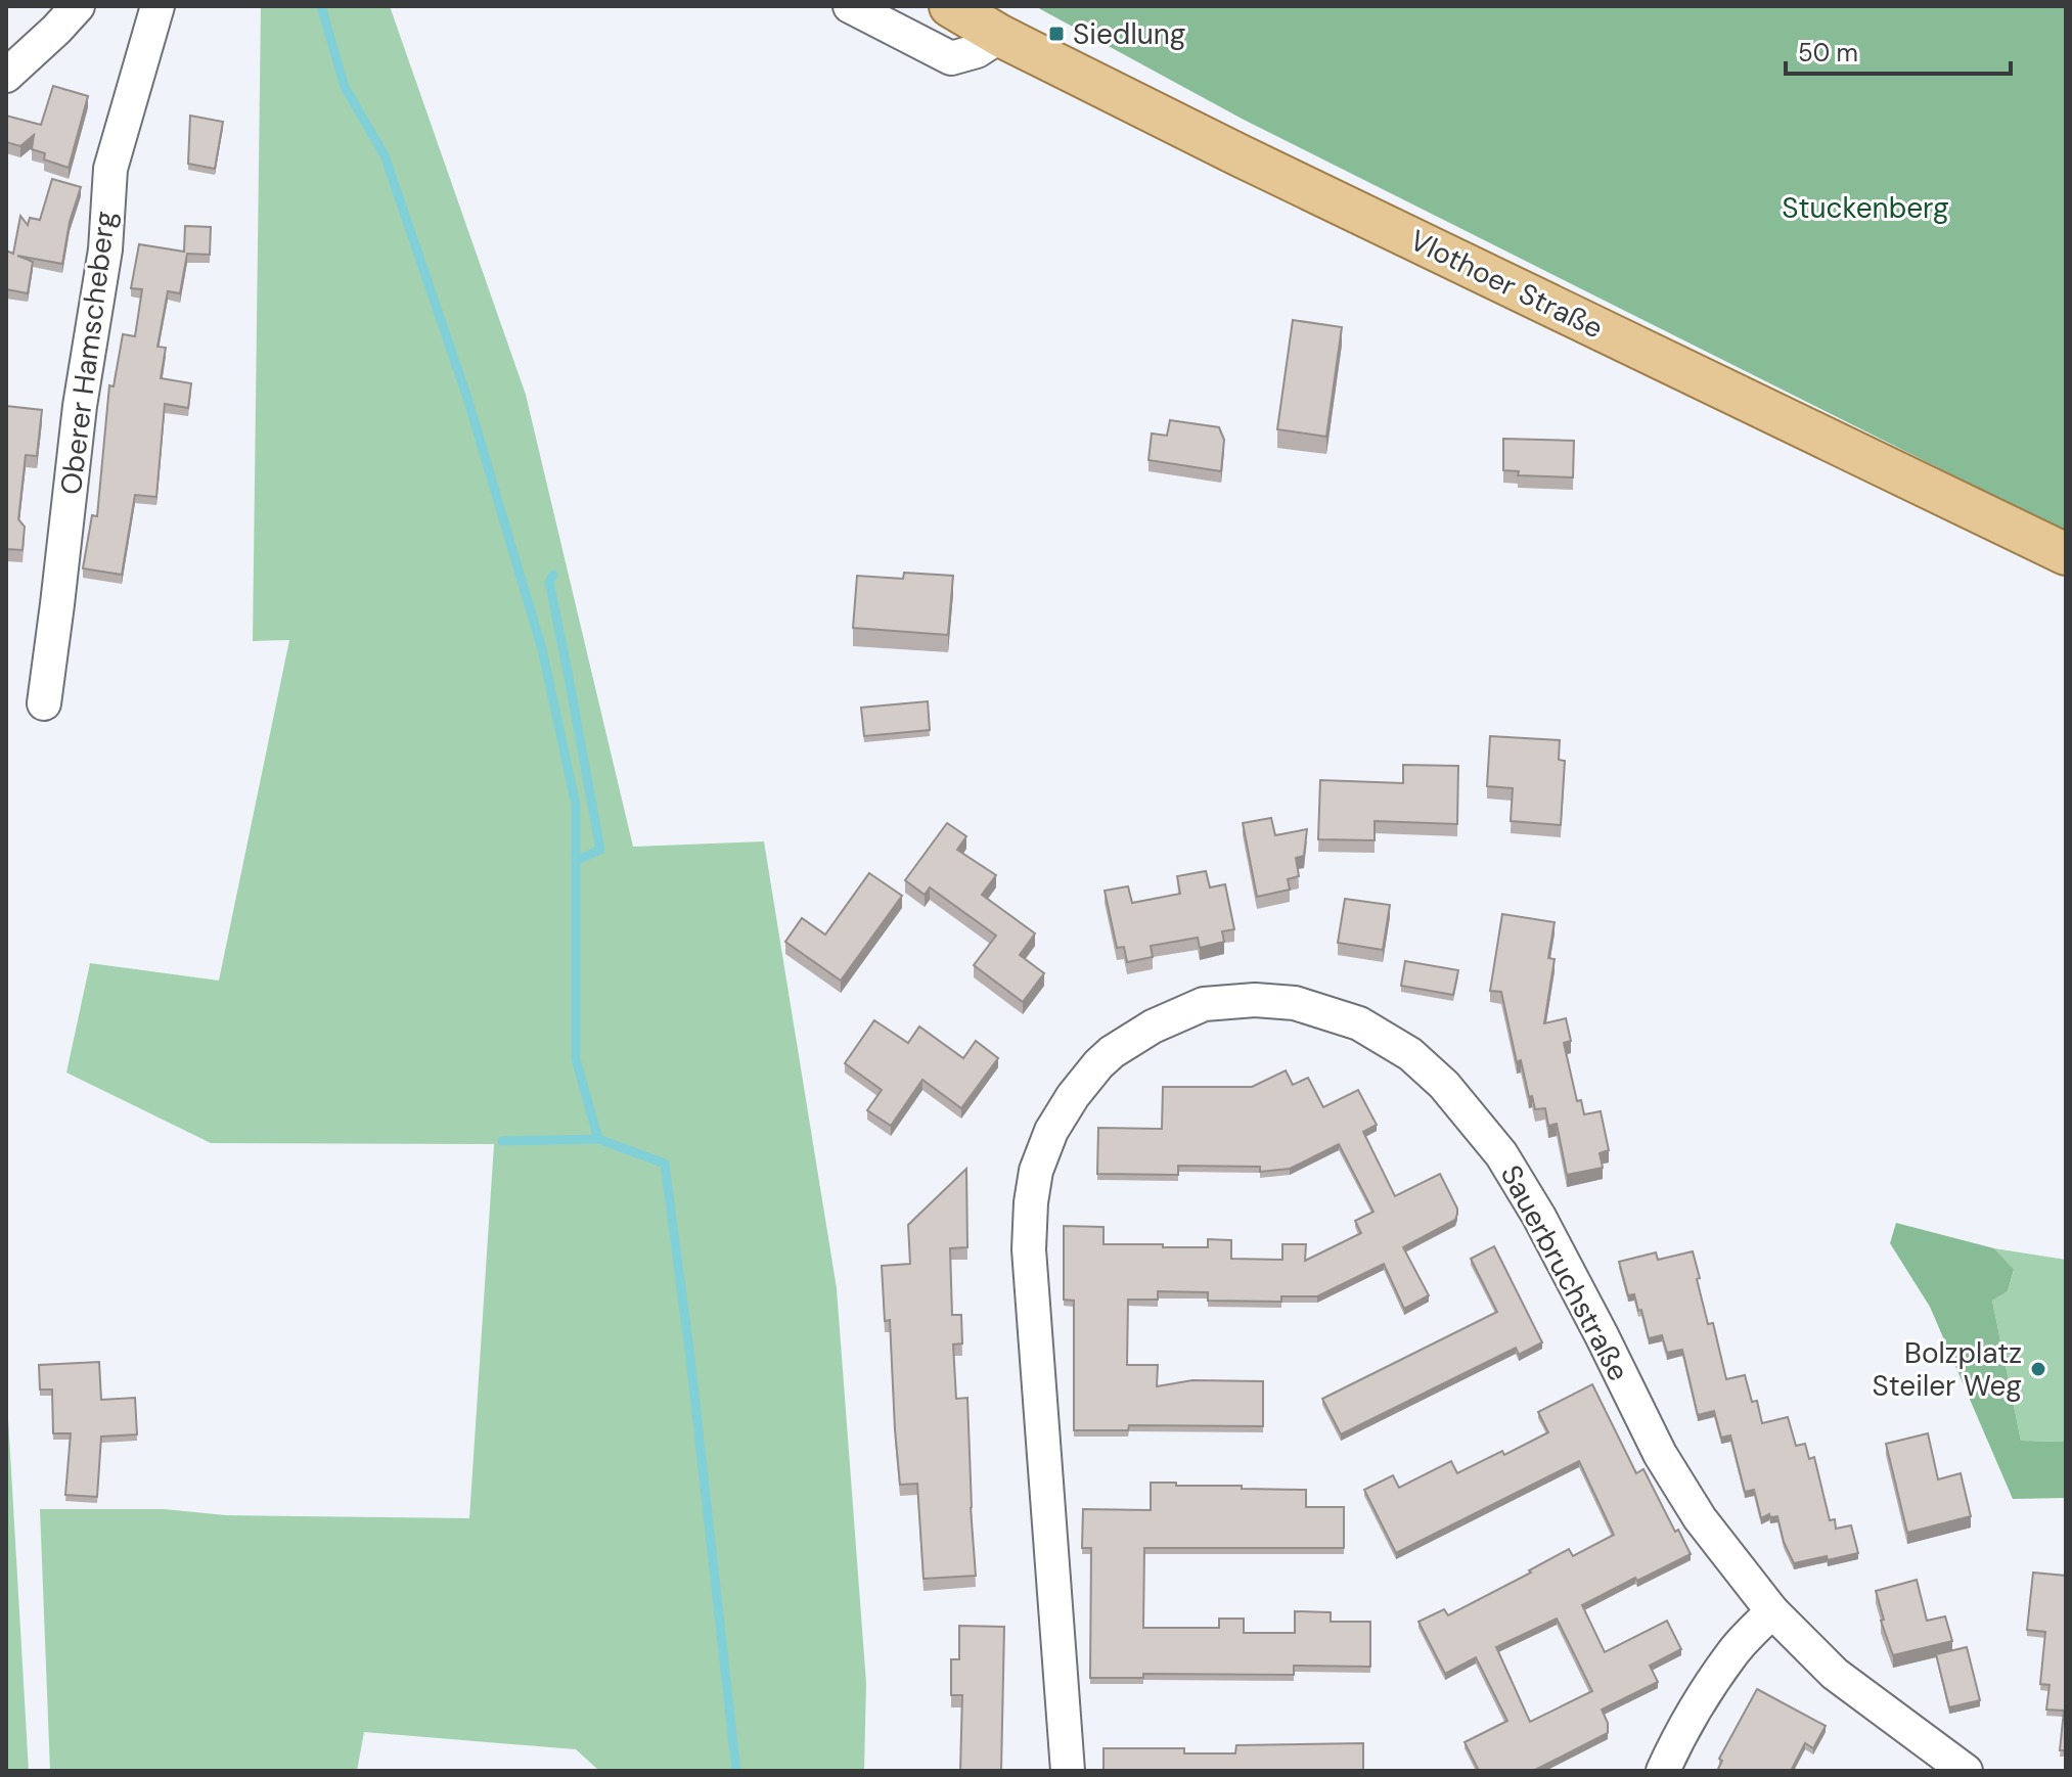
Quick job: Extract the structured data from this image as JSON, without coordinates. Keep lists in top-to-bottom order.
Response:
{
  "streets": {
    "main road": ["Vlothoer Straße"],
    "street": ["Oberer Hamscheberg", "Sauerbruchstraße"]
  },
  "parks": ["Stuckenberg"],
  "places": {
    "transit": ["Siedlung"],
    "other": ["Bolzplatz Steiler Weg"]
  },
  "scale_bar": "50 m"
}
